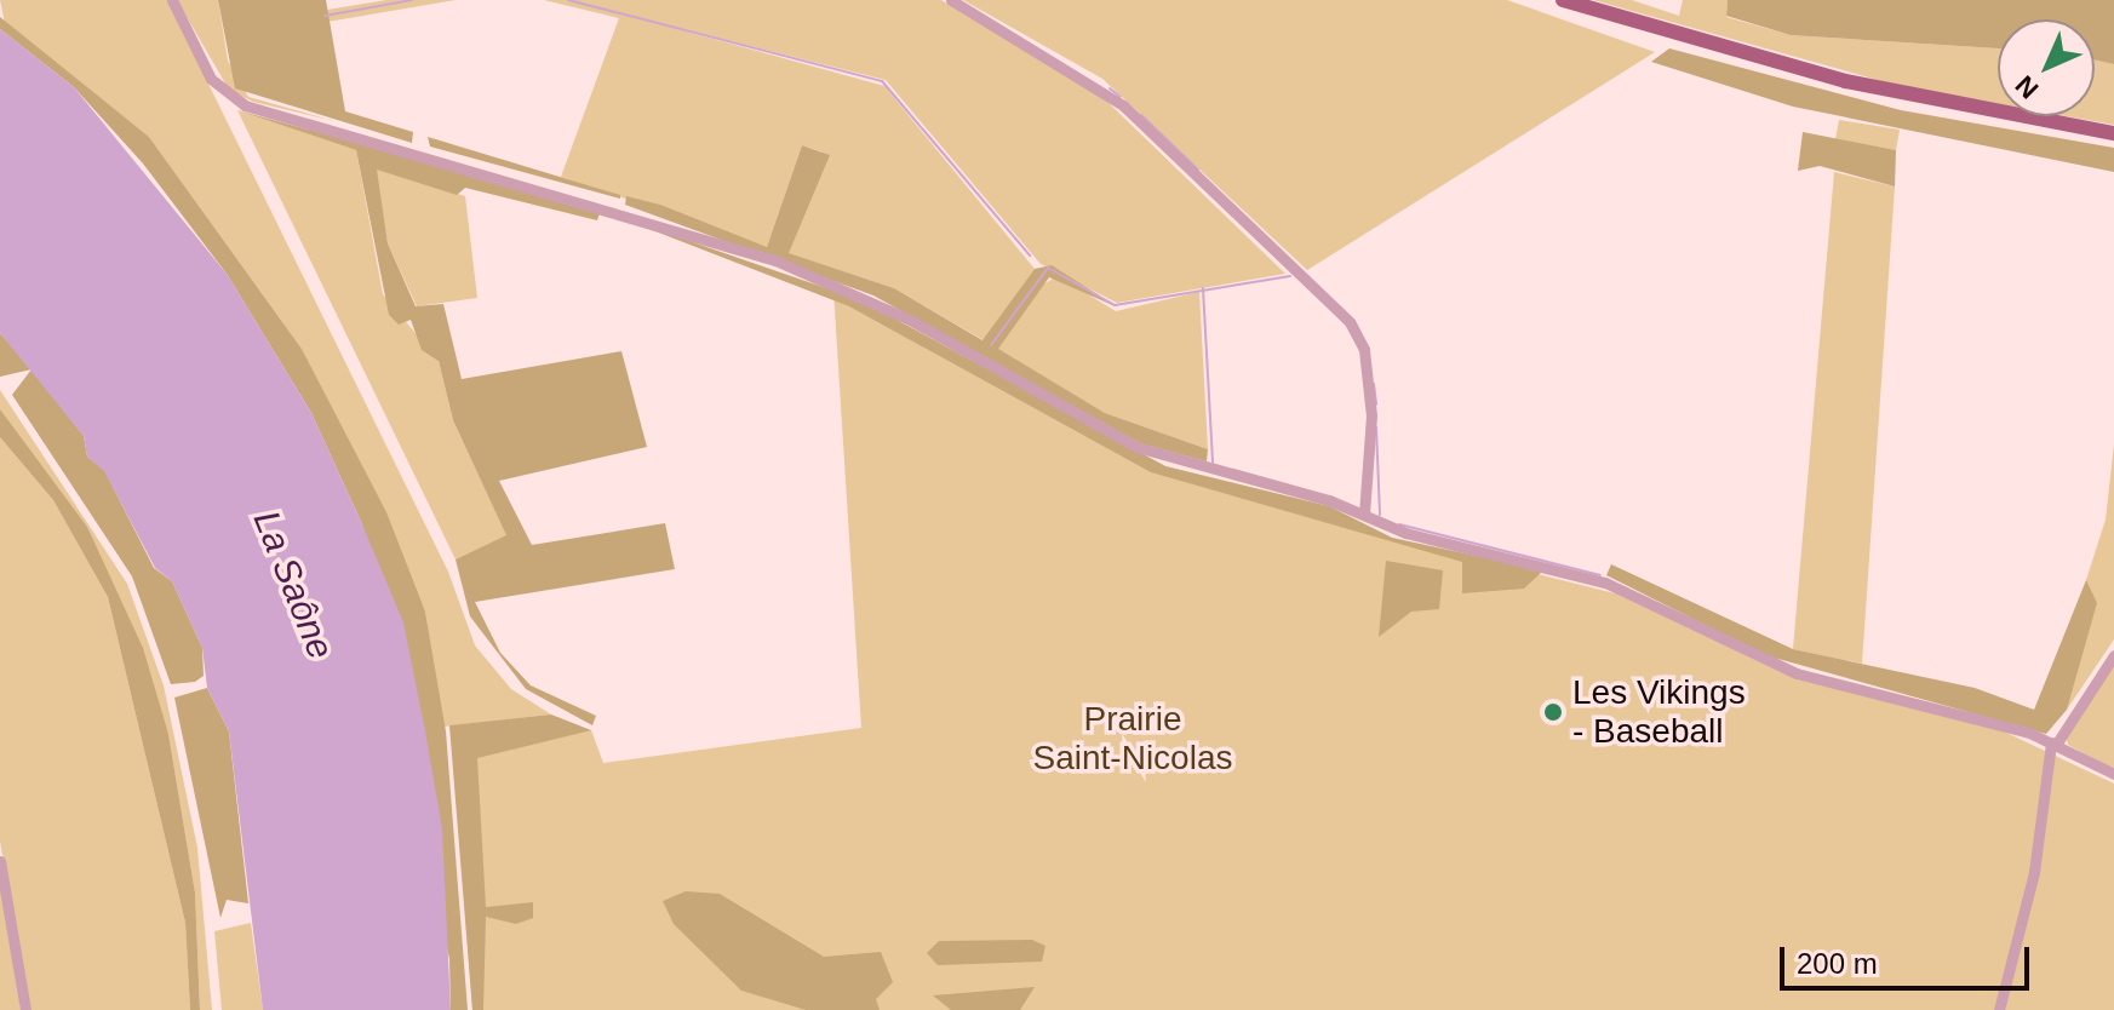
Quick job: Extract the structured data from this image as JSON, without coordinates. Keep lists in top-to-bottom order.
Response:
{
  "water": ["La Saône"],
  "parks": ["Prairie Saint-Nicolas"],
  "places": ["Les Vikings - Baseball"],
  "scale_bar": "200 m",
  "north": "bottom left"
}
